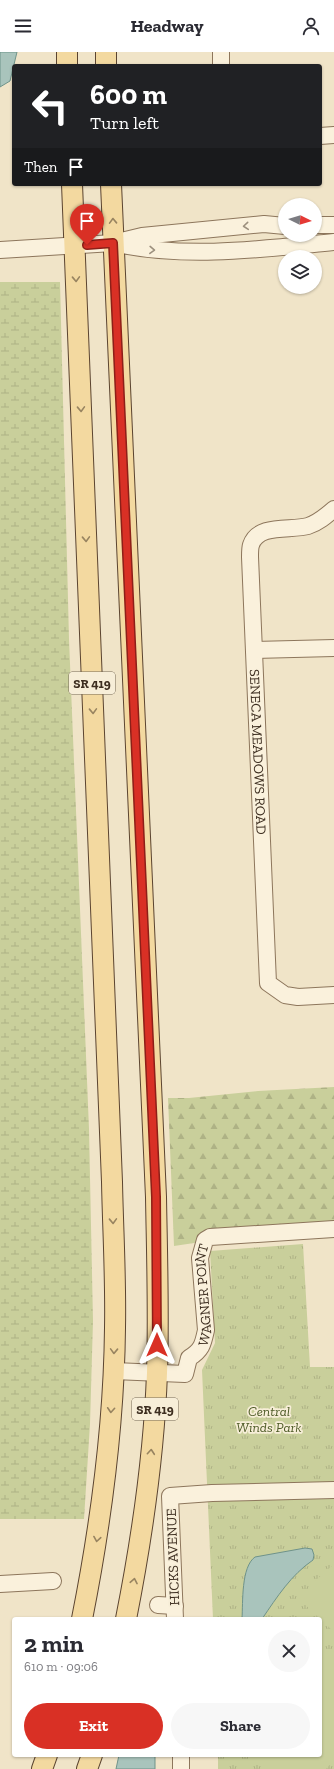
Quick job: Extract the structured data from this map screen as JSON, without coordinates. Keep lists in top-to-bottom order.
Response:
{
  "streets": {
    "main road": ["SR 419"],
    "street": ["SENECA MEADOWS ROAD", "WAGNER POINT", "HICKS AVENUE"]
  },
  "crossings": [
    ["SR 419", "WAGNER POINT"]
  ],
  "parks": ["Central Winds Park"],
  "north": "right",
  "page": {
    "header": "Headway",
    "turn": ["600 m", "Turn left"],
    "then": "Then",
    "heading": ["2 min", "610 m · 09:06"],
    "buttons": ["Exit", "Share"]
  }
}
